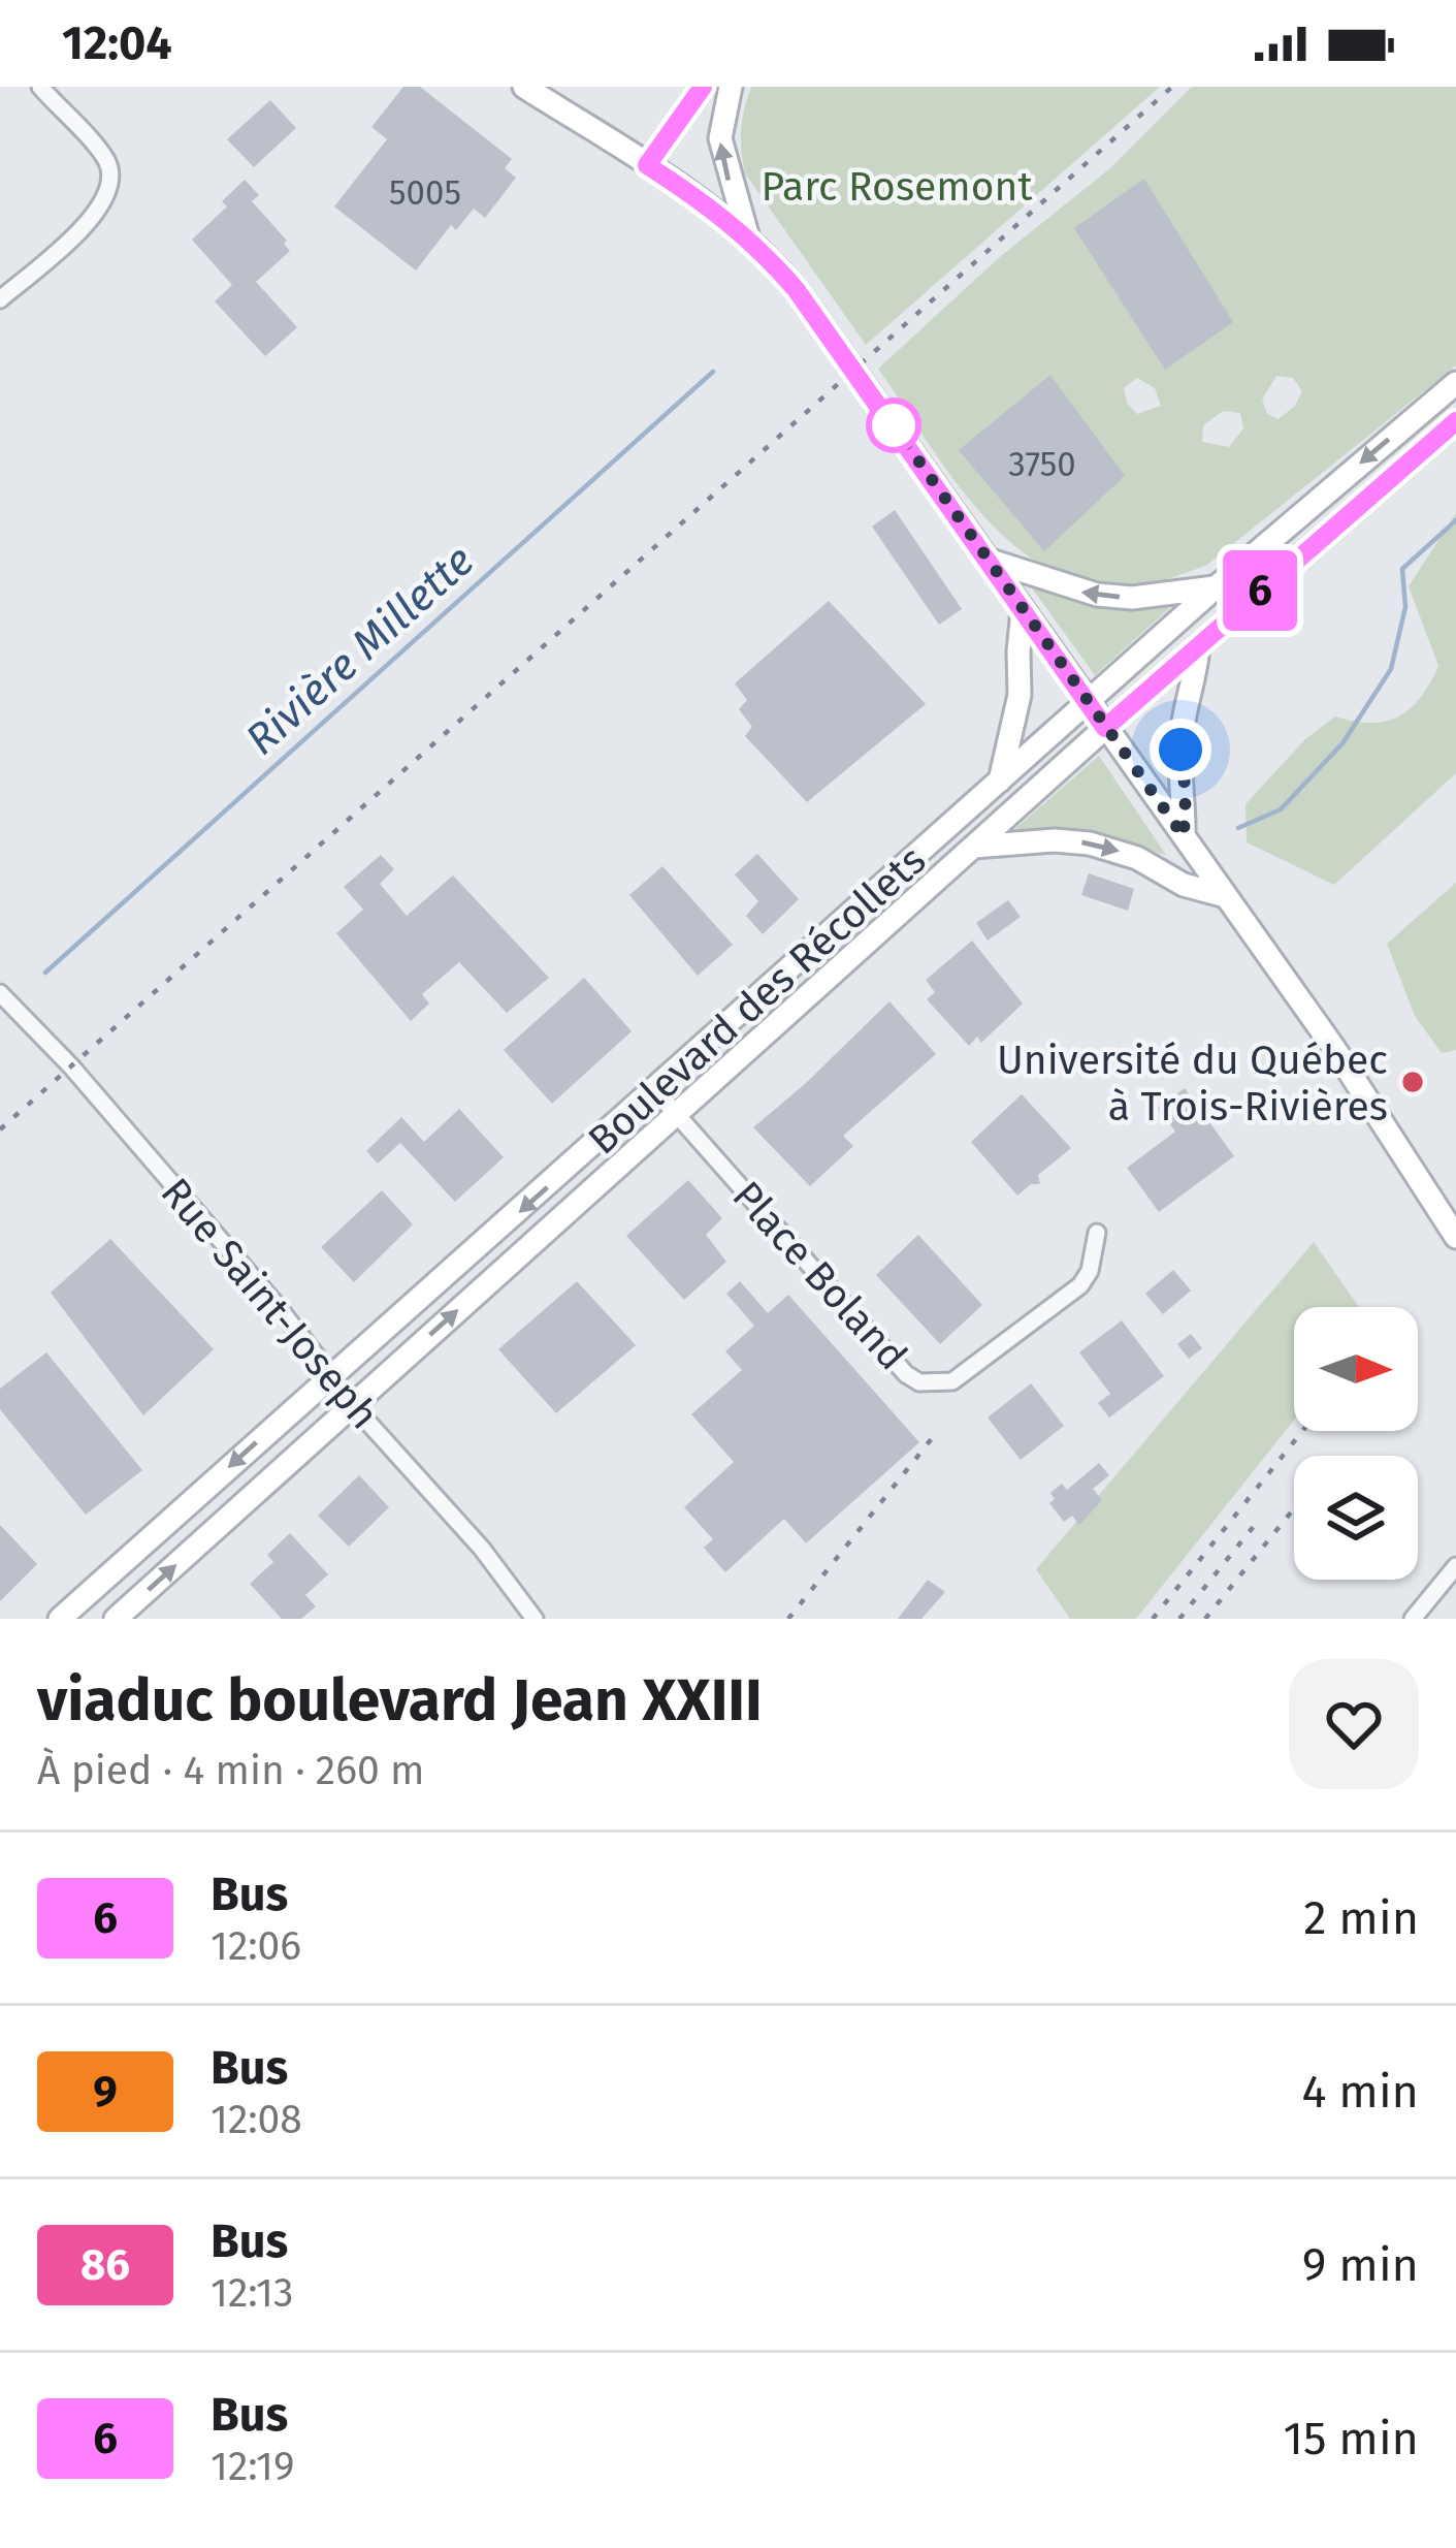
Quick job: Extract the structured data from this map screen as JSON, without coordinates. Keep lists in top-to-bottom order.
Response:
{
  "streets": {
    "main road": ["Boulevard des Récollets"],
    "street": ["Place Boland", "Rue Saint-Joseph"]
  },
  "crossings": [
    ["Boulevard des Récollets", "Place Boland"],
    ["Boulevard des Récollets", "Rue Saint-Joseph"]
  ],
  "water": ["Rivière Millette"],
  "parks": ["Parc Rosemont"],
  "places": ["Université du Québec à Trois-Rivières"],
  "lines": ["bus line 6"],
  "house_numbers": ["5005", "3750"],
  "north": "right",
  "page": {
    "status": "12:04",
    "on_map": "6",
    "heading": ["viaduc boulevard Jean XXIII", "À pied · 4 min · 260 m"],
    "list": [
      {
        "mark": "6",
        "name": "Bus",
        "note": "12:06",
        "value": "2 min"
      },
      {
        "mark": "9",
        "name": "Bus",
        "note": "12:08",
        "value": "4 min"
      },
      {
        "mark": "86",
        "name": "Bus",
        "note": "12:13",
        "value": "9 min"
      },
      {
        "mark": "6",
        "name": "Bus",
        "note": "12:19",
        "value": "15 min"
      }
    ]
  }
}
